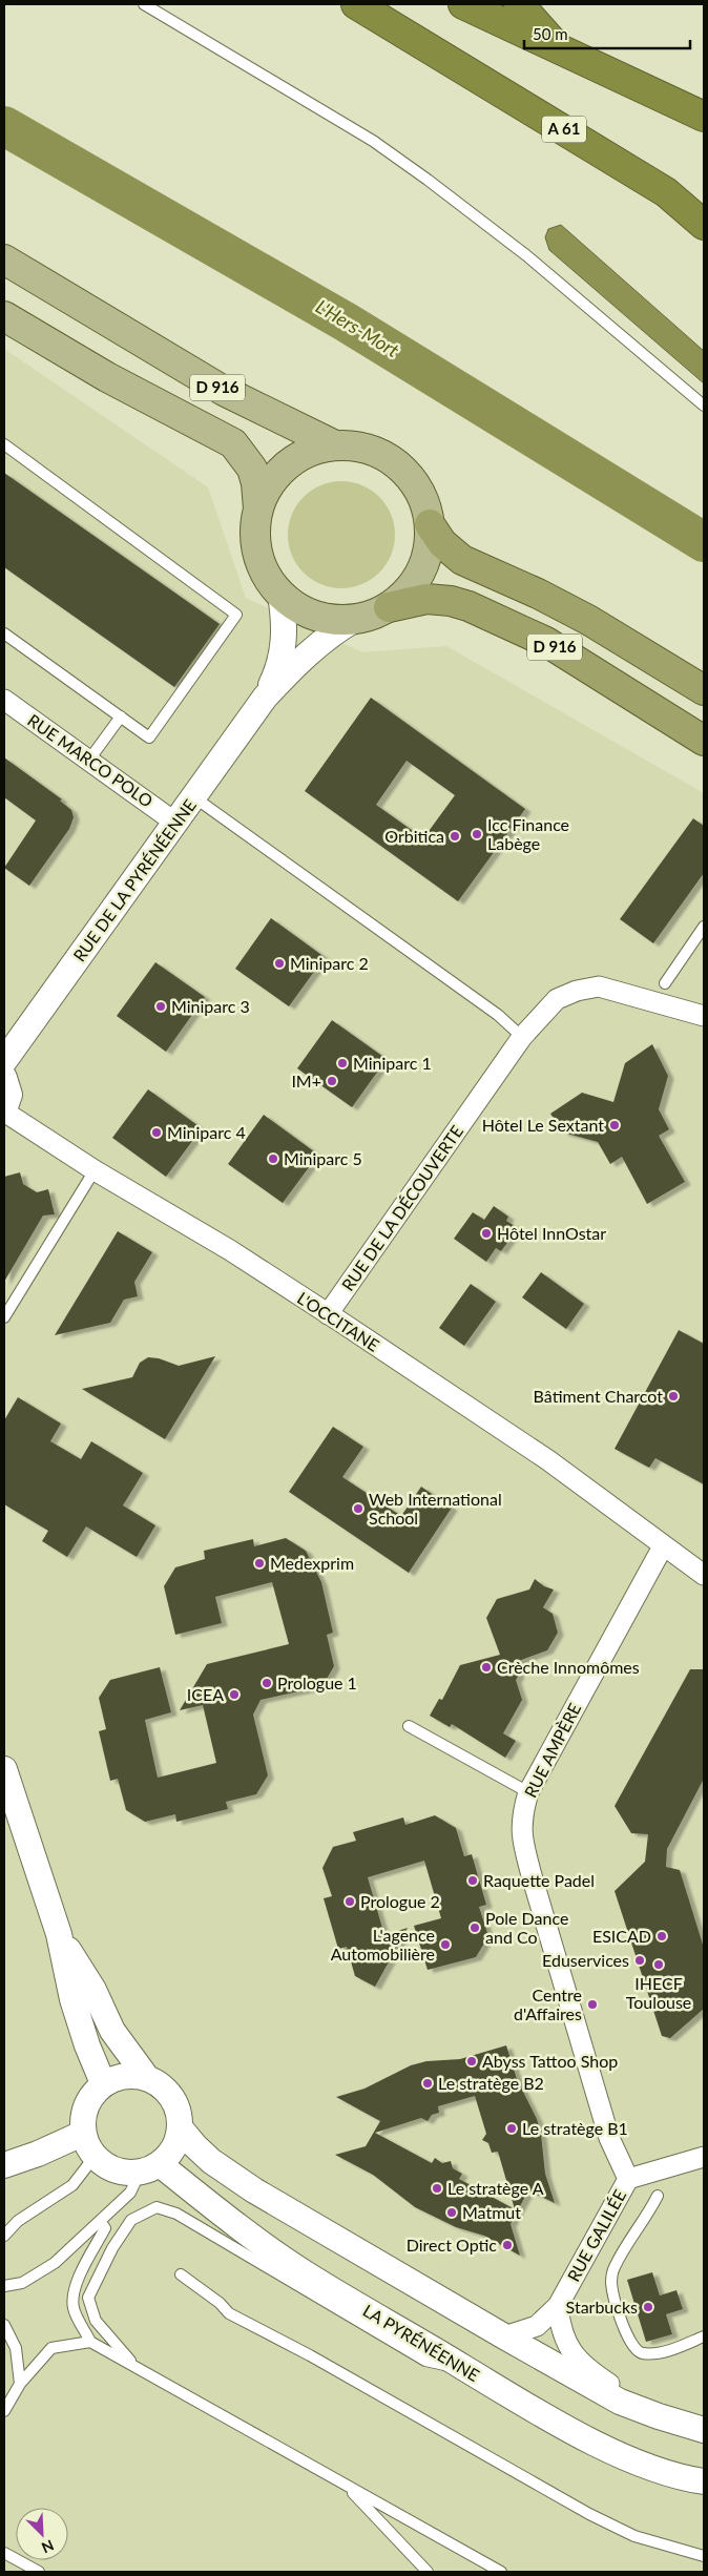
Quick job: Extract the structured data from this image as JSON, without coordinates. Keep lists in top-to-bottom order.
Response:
{
  "streets": {
    "highway": ["A 61", "D 916"],
    "street": [
      "RUE MARCO POLO",
      "RUE DE LA PYRÉNÉENNE",
      "RUE DE LA DÉCOUVERTE",
      "L'OCCITANE",
      "RUE AMPÈRE",
      "RUE GALILÉE",
      "LA PYRÉNÉENNE"
    ]
  },
  "crossings": [
    ["D 916", "RUE DE LA PYRÉNÉENNE"],
    ["RUE MARCO POLO", "RUE DE LA PYRÉNÉENNE"],
    ["RUE DE LA DÉCOUVERTE", "L'OCCITANE"],
    ["L'OCCITANE", "RUE AMPÈRE"],
    ["RUE AMPÈRE", "RUE GALILÉE"]
  ],
  "water": ["L'Hers-Mort"],
  "places": [
    "Icc Finance Labège",
    "Orbitica",
    "Miniparc 2",
    "Miniparc 3",
    "Miniparc 1",
    "IM+",
    "Hôtel Le Sextant",
    "Miniparc 4",
    "Miniparc 5",
    "Hôtel InnOstar",
    "Bâtiment Charcot",
    "Web International School",
    "Medexprim",
    "Crèche Innomômes",
    "Prologue 1",
    "ICEA",
    "Raquette Padel",
    "Prologue 2",
    "Pole Dance and Co",
    "ESICAD",
    "L'agence Automobilière",
    "Eduservices",
    "IHECF Toulouse",
    "Centre d'Affaires",
    "Abyss Tattoo Shop",
    "Le stratège B2",
    "Le stratège B1",
    "Le stratège A",
    "Matmut",
    "Direct Optic",
    "Starbucks"
  ],
  "scale_bar": "50 m",
  "north": "bottom right"
}
